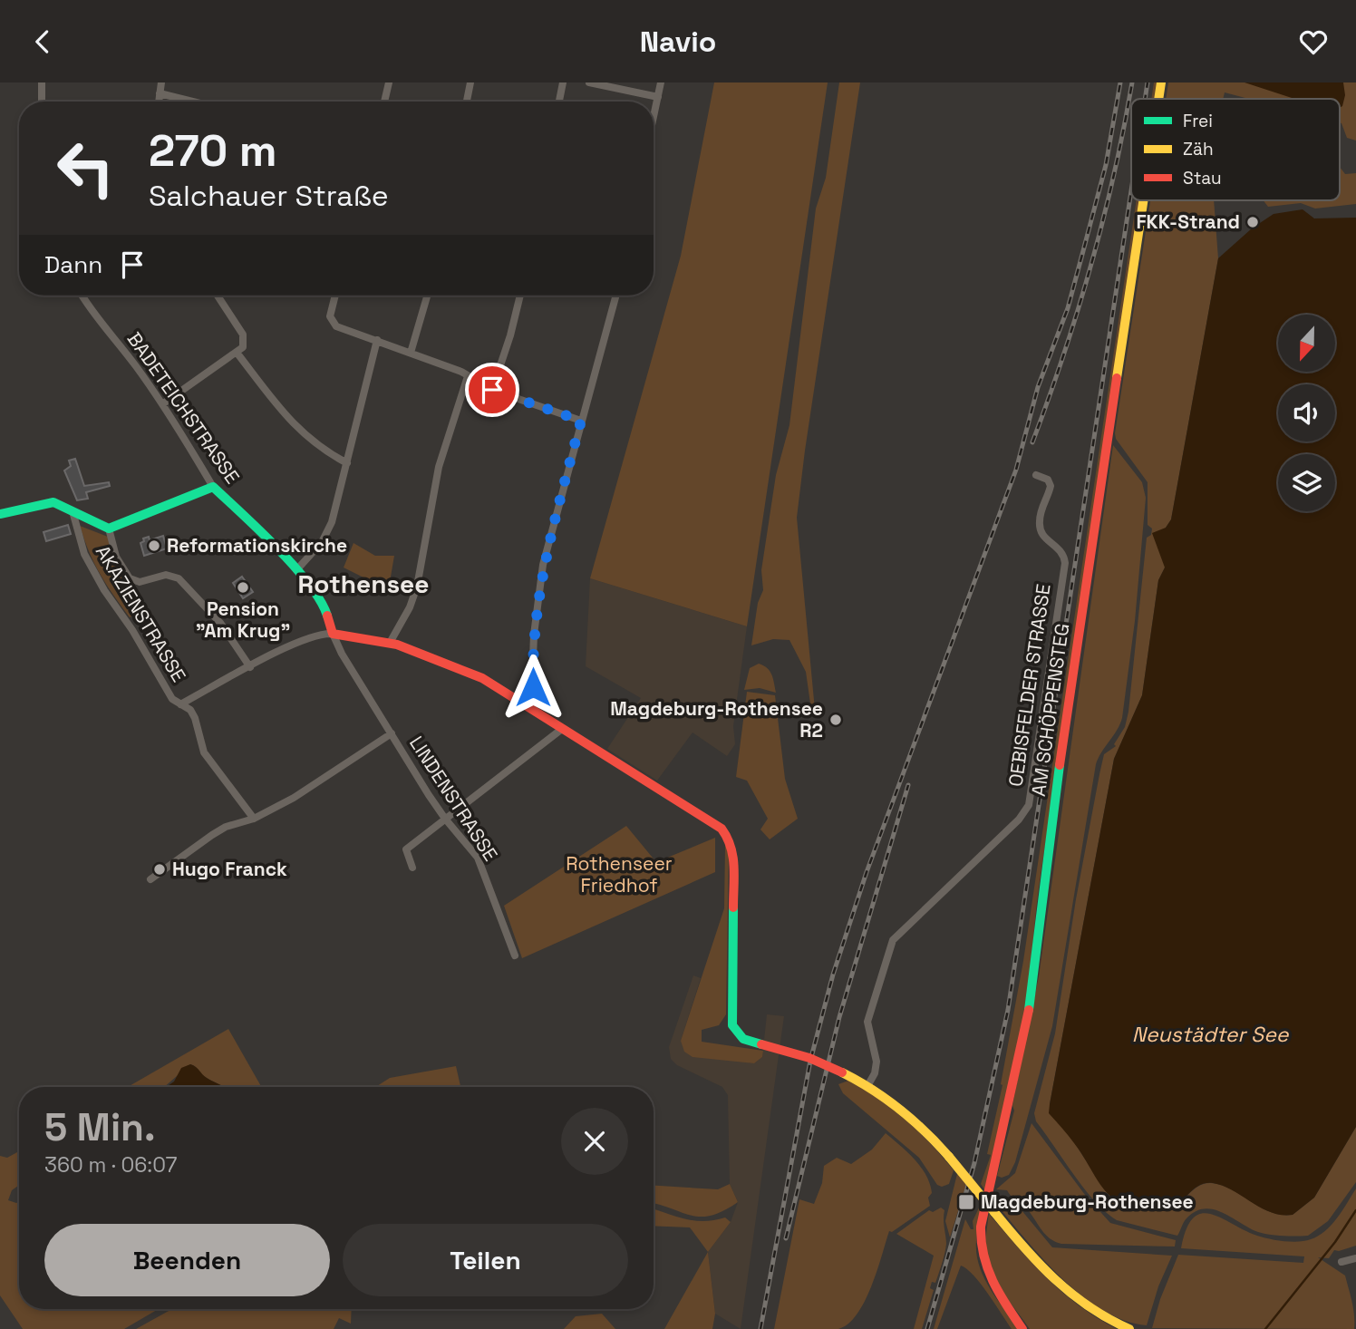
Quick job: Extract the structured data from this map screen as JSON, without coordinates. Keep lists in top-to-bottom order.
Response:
{
  "streets": {
    "street": [
      "BADETEICHSTRASSE",
      "AKAZIENSTRASSE",
      "OEBISFELDER STRASSE",
      "AM SCHÖPPENSTEG",
      "LINDENSTRASSE"
    ]
  },
  "crossings": [
    ["BADETEICHSTRASSE", "LINDENSTRASSE"]
  ],
  "districts": ["Rothensee"],
  "water": ["Neustädter See"],
  "parks": ["Rothenseer Friedhof"],
  "places": {
    "other": [
      "FKK-Strand",
      "Reformationskirche",
      "Pension \"Am Krug\"",
      "Magdeburg-Rothensee R2",
      "Hugo Franck"
    ],
    "transit": ["Magdeburg-Rothensee"]
  },
  "legend": ["Frei", "Zäh", "Stau"],
  "north": "bottom",
  "page": {
    "header": "Navio",
    "turn": ["270 m", "Salchauer Straße"],
    "then": "Dann",
    "heading": ["5 Min.", "360 m · 06:07"],
    "buttons": ["Beenden", "Teilen"]
  }
}
